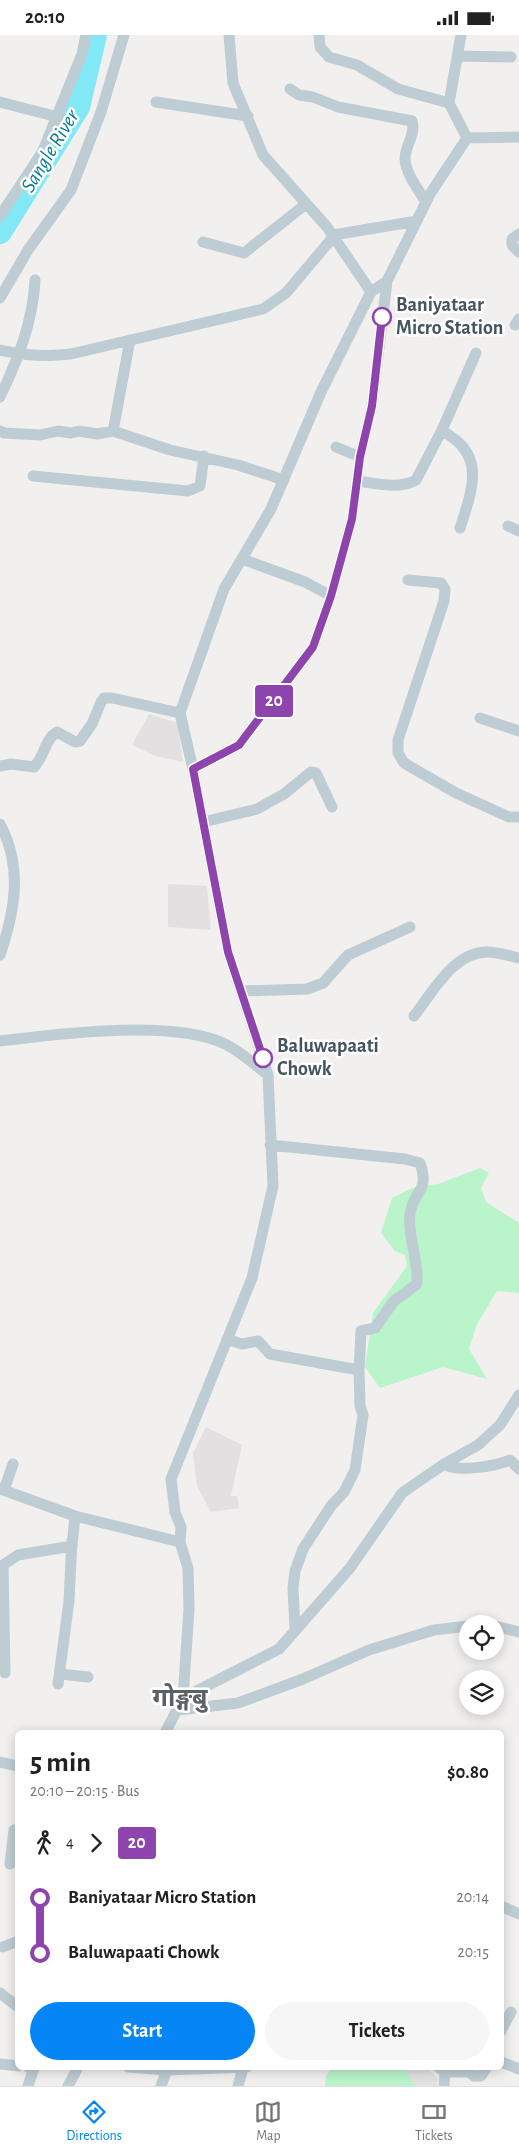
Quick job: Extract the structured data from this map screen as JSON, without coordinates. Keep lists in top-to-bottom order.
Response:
{
  "districts": ["गोङ्गबु"],
  "water": ["Sangle River"],
  "places": ["Baniyataar Micro Station", "Baluwapaati Chowk"],
  "lines": ["bus line 20"],
  "page": {
    "status": "20:10",
    "on_map": "20",
    "heading": ["5 min", "20:10 – 20:15 · Bus", "$0.80"],
    "legs": ["4", "20"],
    "list": [
      {
        "name": "Baniyataar Micro Station",
        "value": "20:14"
      },
      {
        "name": "Baluwapaati Chowk",
        "value": "20:15"
      }
    ],
    "buttons": ["Start", "Tickets"],
    "tabs": ["Directions", "Map", "Tickets"]
  }
}
